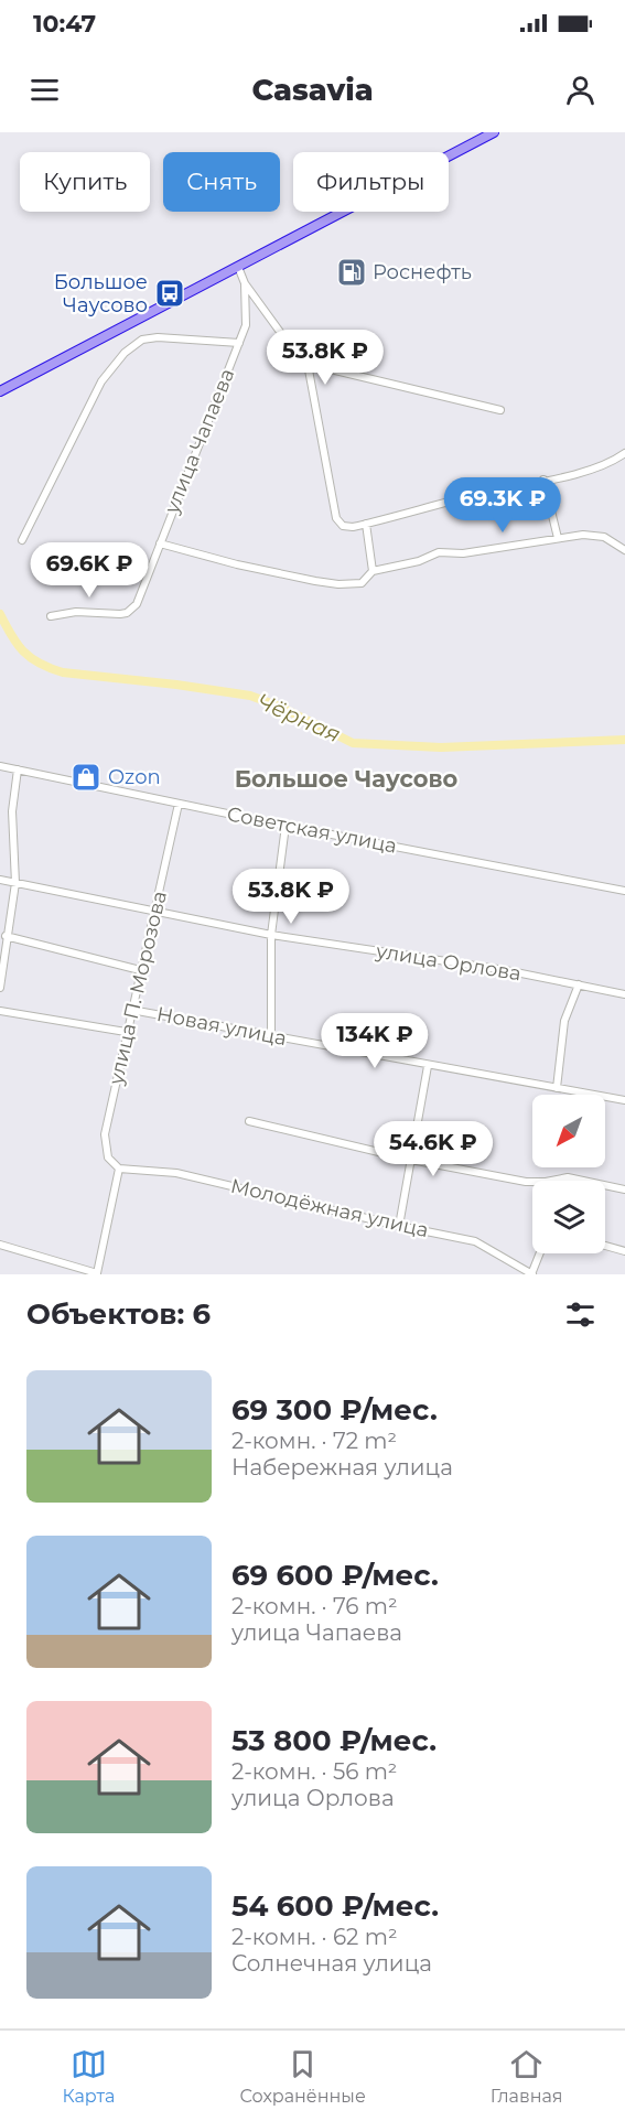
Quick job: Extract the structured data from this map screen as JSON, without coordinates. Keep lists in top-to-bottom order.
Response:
{
  "streets": {
    "street": [
      "улица Чапаева",
      "Советская улица",
      "улица Орлова",
      "улица П. Морозова",
      "Новая улица",
      "Молодёжная улица"
    ]
  },
  "crossings": [
    ["Советская улица", "улица П. Морозова"],
    ["улица Орлова", "улица П. Морозова"],
    ["улица П. Морозова", "Новая улица"],
    ["улица П. Морозова", "Молодёжная улица"]
  ],
  "districts": ["Большое Чаусово"],
  "water": ["Чёрная"],
  "places": {
    "fuel station": ["Роснефть"],
    "bus stop": ["Большое Чаусово"],
    "shop": ["Ozon"]
  },
  "north": "bottom left",
  "page": {
    "status": "10:47",
    "header": "Casavia",
    "chip": ["Купить", "Снять", "Фильтры"],
    "price": [
      "53.8K ₽",
      "69.3K ₽",
      "69.6K ₽",
      "53.8K ₽",
      "134K ₽",
      "54.6K ₽"
    ],
    "heading": "Объектов: 6",
    "list": [
      {
        "name": "69 300 ₽/мес.",
        "note": "2-комн. · 72 m² · Набережная улица"
      },
      {
        "name": "69 600 ₽/мес.",
        "note": "2-комн. · 76 m² · улица Чапаева"
      },
      {
        "name": "53 800 ₽/мес.",
        "note": "2-комн. · 56 m² · улица Орлова"
      },
      {
        "name": "54 600 ₽/мес.",
        "note": "2-комн. · 62 m² · Солнечная улица"
      }
    ],
    "tabs": ["Карта", "Сохранённые", "Главная"]
  }
}
